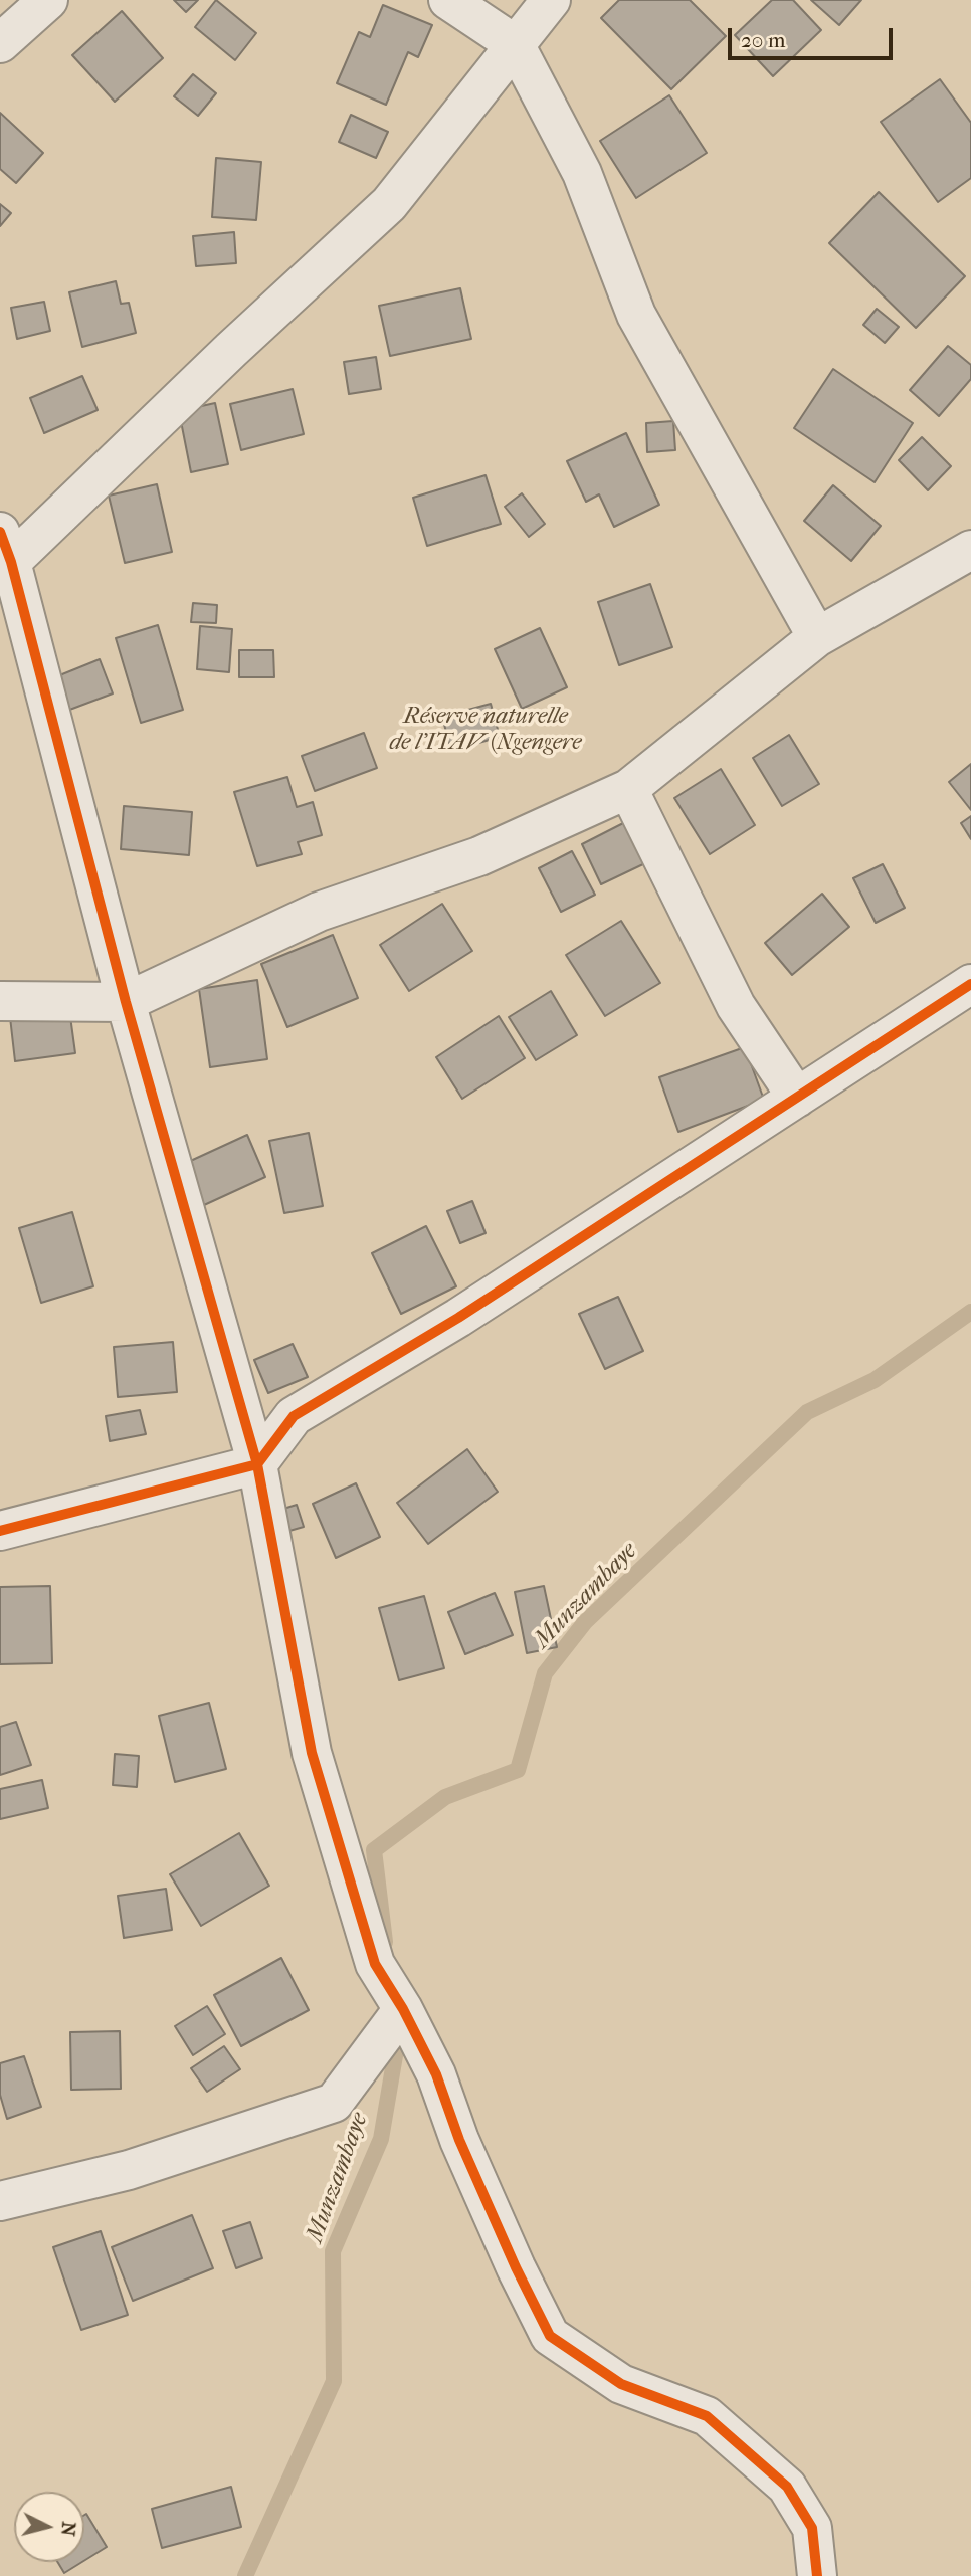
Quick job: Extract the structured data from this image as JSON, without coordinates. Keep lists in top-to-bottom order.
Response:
{
  "water": ["Munzambaye"],
  "parks": ["Réserve naturelle de l'ITAV (Ngengere"],
  "scale_bar": "20 m",
  "north": "right"
}
